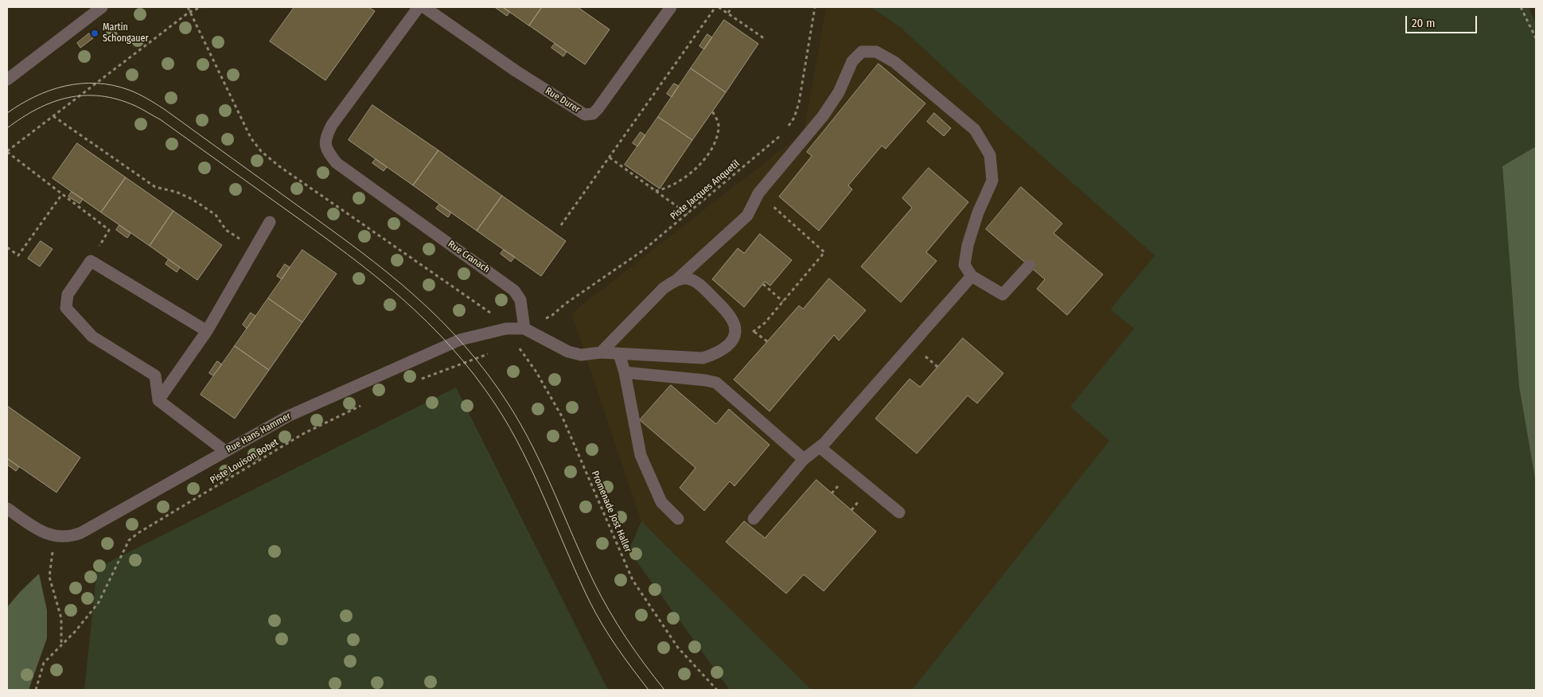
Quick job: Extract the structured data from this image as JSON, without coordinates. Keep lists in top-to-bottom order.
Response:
{
  "streets": {
    "street": ["Rue Durer", "Rue Cranach", "Rue Hans Hammer"],
    "path": ["Piste Jacques Anquetil", "Piste Louison Bobet", "Promenade Jost Haller"]
  },
  "crossings": [
    ["Piste Jacques Anquetil", "Rue Cranach"],
    ["Piste Jacques Anquetil", "Rue Hans Hammer"],
    ["Piste Jacques Anquetil", "Promenade Jost Haller"],
    ["Rue Cranach", "Rue Hans Hammer"],
    ["Rue Cranach", "Promenade Jost Haller"],
    ["Rue Hans Hammer", "Promenade Jost Haller"]
  ],
  "places": ["Martin Schongauer"],
  "scale_bar": "20 m"
}
